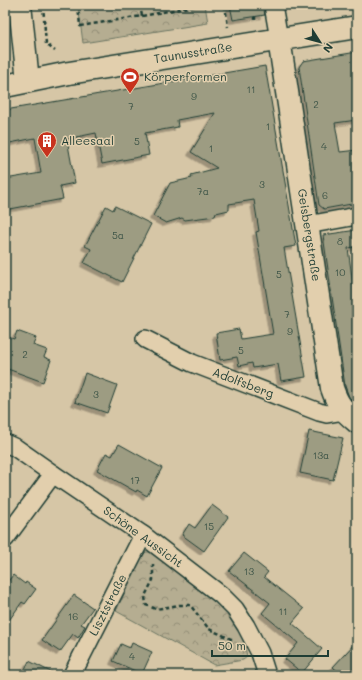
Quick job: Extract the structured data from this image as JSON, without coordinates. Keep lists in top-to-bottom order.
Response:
{
  "streets": {
    "street": [
      "Taunusstraße",
      "Geisbergstraße",
      "Adolfsberg",
      "Schöne Aussicht",
      "Lisztstraße"
    ]
  },
  "crossings": [
    ["Taunusstraße", "Geisbergstraße"],
    ["Geisbergstraße", "Adolfsberg"],
    ["Schöne Aussicht", "Lisztstraße"]
  ],
  "places": {
    "sports": ["Körperformen"],
    "building": ["Alleesaal"]
  },
  "house_numbers": [
    "11",
    "9",
    "2",
    "7",
    "1",
    "5",
    "4",
    "1",
    "3",
    "7a",
    "6",
    "5a",
    "8",
    "10",
    "5",
    "7",
    "9",
    "5",
    "2",
    "3",
    "13a",
    "17",
    "15",
    "13",
    "11",
    "16",
    "4"
  ],
  "scale_bar": "50 m",
  "north": "bottom right"
}
